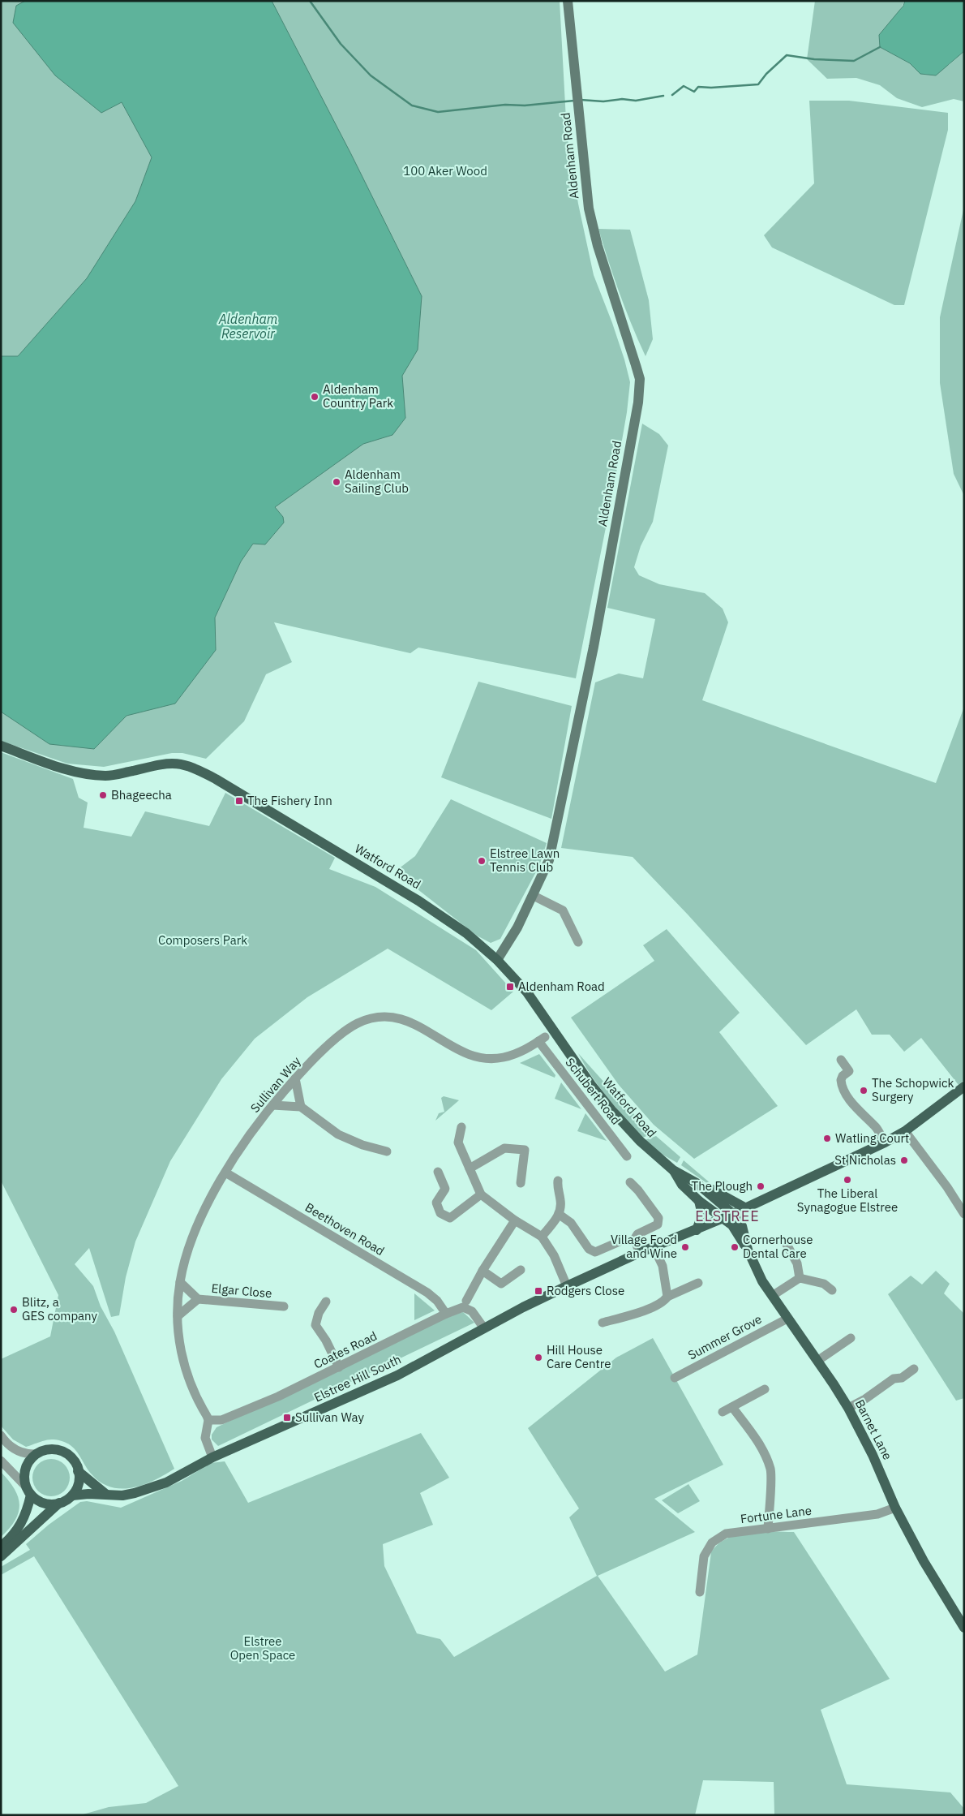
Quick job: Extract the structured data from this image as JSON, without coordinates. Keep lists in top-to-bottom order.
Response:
{
  "streets": {
    "main road": ["Watford Road", "Elstree Hill South", "Barnet Lane"],
    "street": [
      "Aldenham Road",
      "Sullivan Way",
      "Schubert Road",
      "Beethoven Road",
      "Elgar Close",
      "Summer Grove",
      "Coates Road",
      "Fortune Lane"
    ]
  },
  "crossings": [
    ["Aldenham Road", "Watford Road"],
    ["Watford Road", "Elstree Hill South"],
    ["Watford Road", "Barnet Lane"],
    ["Sullivan Way", "Schubert Road"],
    ["Sullivan Way", "Beethoven Road"],
    ["Sullivan Way", "Elgar Close"],
    ["Sullivan Way", "Coates Road"],
    ["Beethoven Road", "Coates Road"],
    ["Summer Grove", "Barnet Lane"],
    ["Coates Road", "Elstree Hill South"],
    ["Elstree Hill South", "Barnet Lane"],
    ["Barnet Lane", "Fortune Lane"]
  ],
  "districts": ["ELSTREE"],
  "water": ["Aldenham Reservoir"],
  "parks": ["100 Aker Wood", "Composers Park", "Elstree Open Space"],
  "places": {
    "other": [
      "Aldenham Country Park",
      "Aldenham Sailing Club",
      "Bhageecha",
      "Elstree Lawn Tennis Club",
      "The Schopwick Surgery",
      "Watling Court",
      "St Nicholas",
      "The Liberal Synagogue Elstree",
      "The Plough",
      "Village Food and Wine",
      "Cornerhouse Dental Care",
      "Blitz, a GES company",
      "Hill House Care Centre"
    ],
    "transit": [
      "The Fishery Inn",
      "Aldenham Road",
      "Rodgers Close",
      "Sullivan Way"
    ]
  }
}
